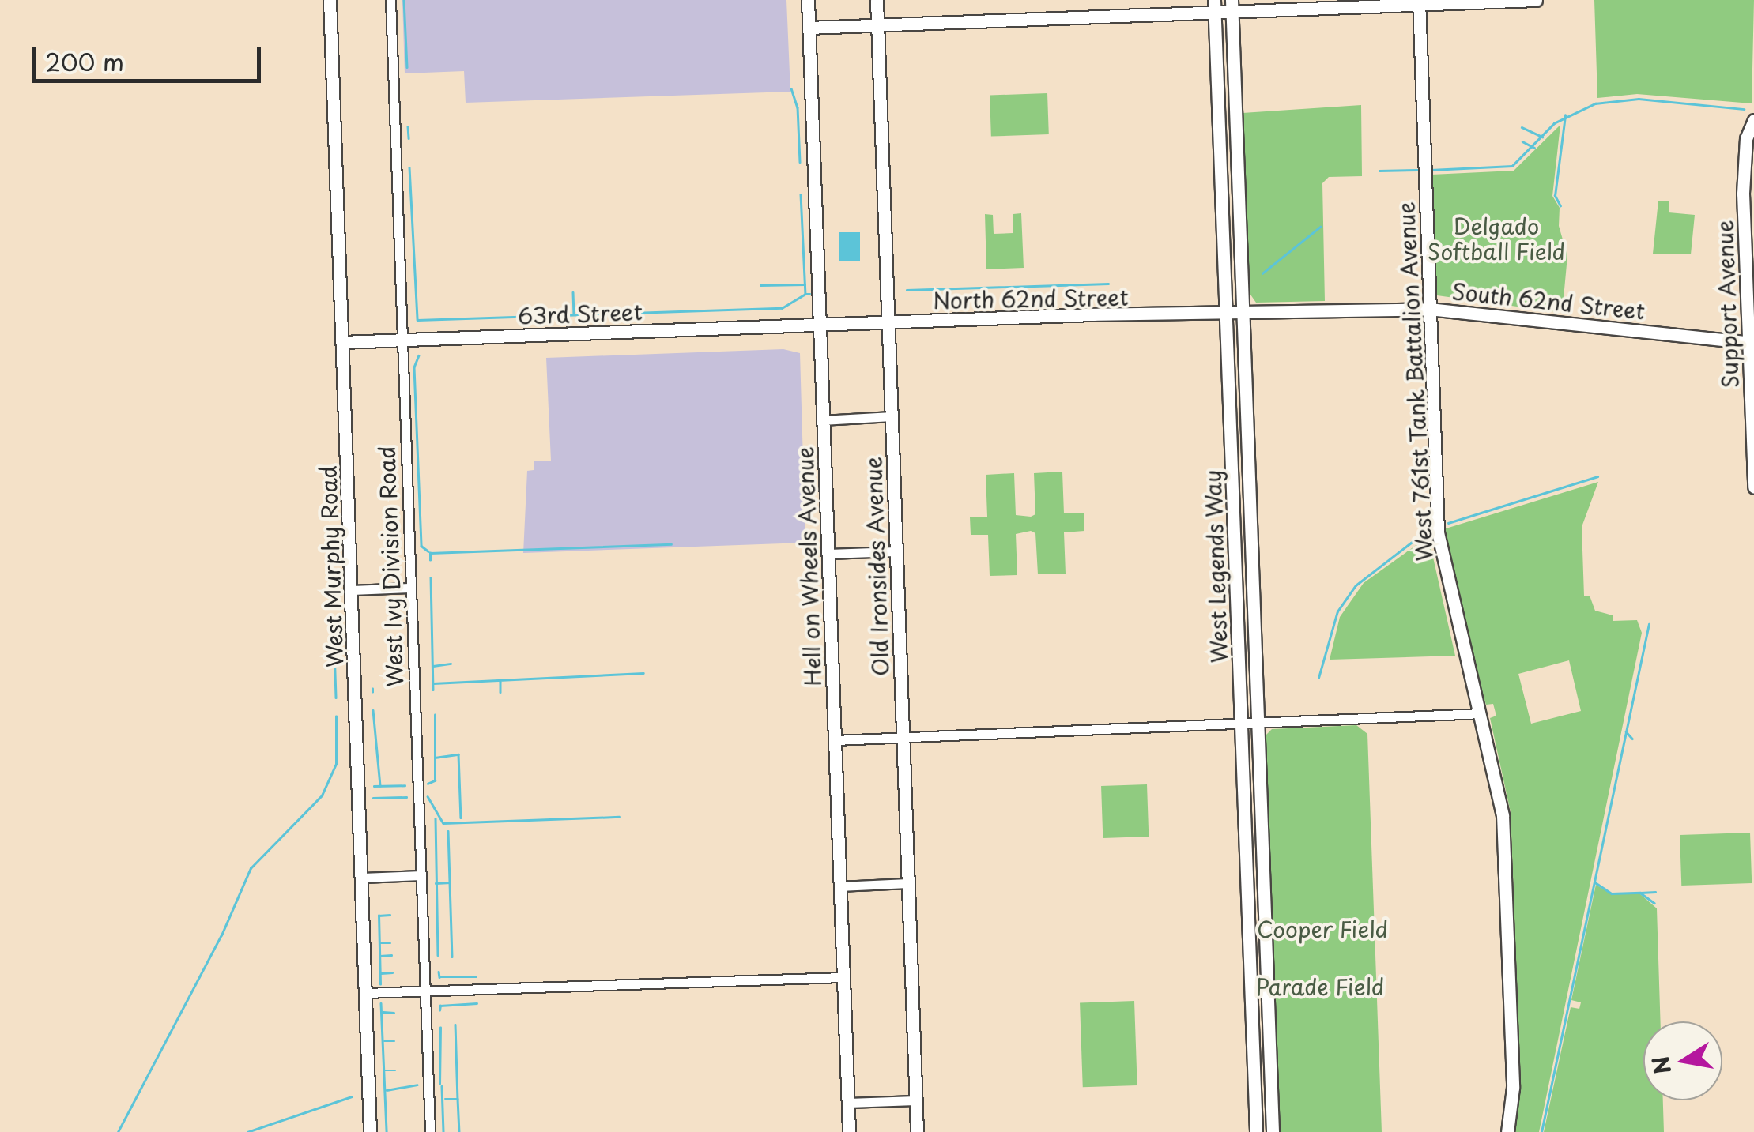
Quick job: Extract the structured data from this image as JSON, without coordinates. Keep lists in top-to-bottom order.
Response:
{
  "streets": {
    "street": [
      "North 62nd Street",
      "South 62nd Street",
      "Support Avenue",
      "63rd Street",
      "West 761st Tank Battalion Avenue",
      "West Murphy Road",
      "West Ivy Division Road",
      "Hell on Wheels Avenue",
      "Old Ironsides Avenue",
      "West Legends Way"
    ]
  },
  "crossings": [
    ["North 62nd Street", "South 62nd Street"],
    ["North 62nd Street", "63rd Street"],
    ["North 62nd Street", "Hell on Wheels Avenue"],
    ["North 62nd Street", "Old Ironsides Avenue"],
    ["North 62nd Street", "West Legends Way"],
    ["South 62nd Street", "Support Avenue"],
    ["South 62nd Street", "West 761st Tank Battalion Avenue"],
    ["South 62nd Street", "West Legends Way"],
    ["63rd Street", "West Murphy Road"],
    ["63rd Street", "West Ivy Division Road"],
    ["63rd Street", "Hell on Wheels Avenue"]
  ],
  "parks": ["Delgado Softball Field", "Cooper Field", "Parade Field"],
  "scale_bar": "200 m",
  "north": "left"
}
